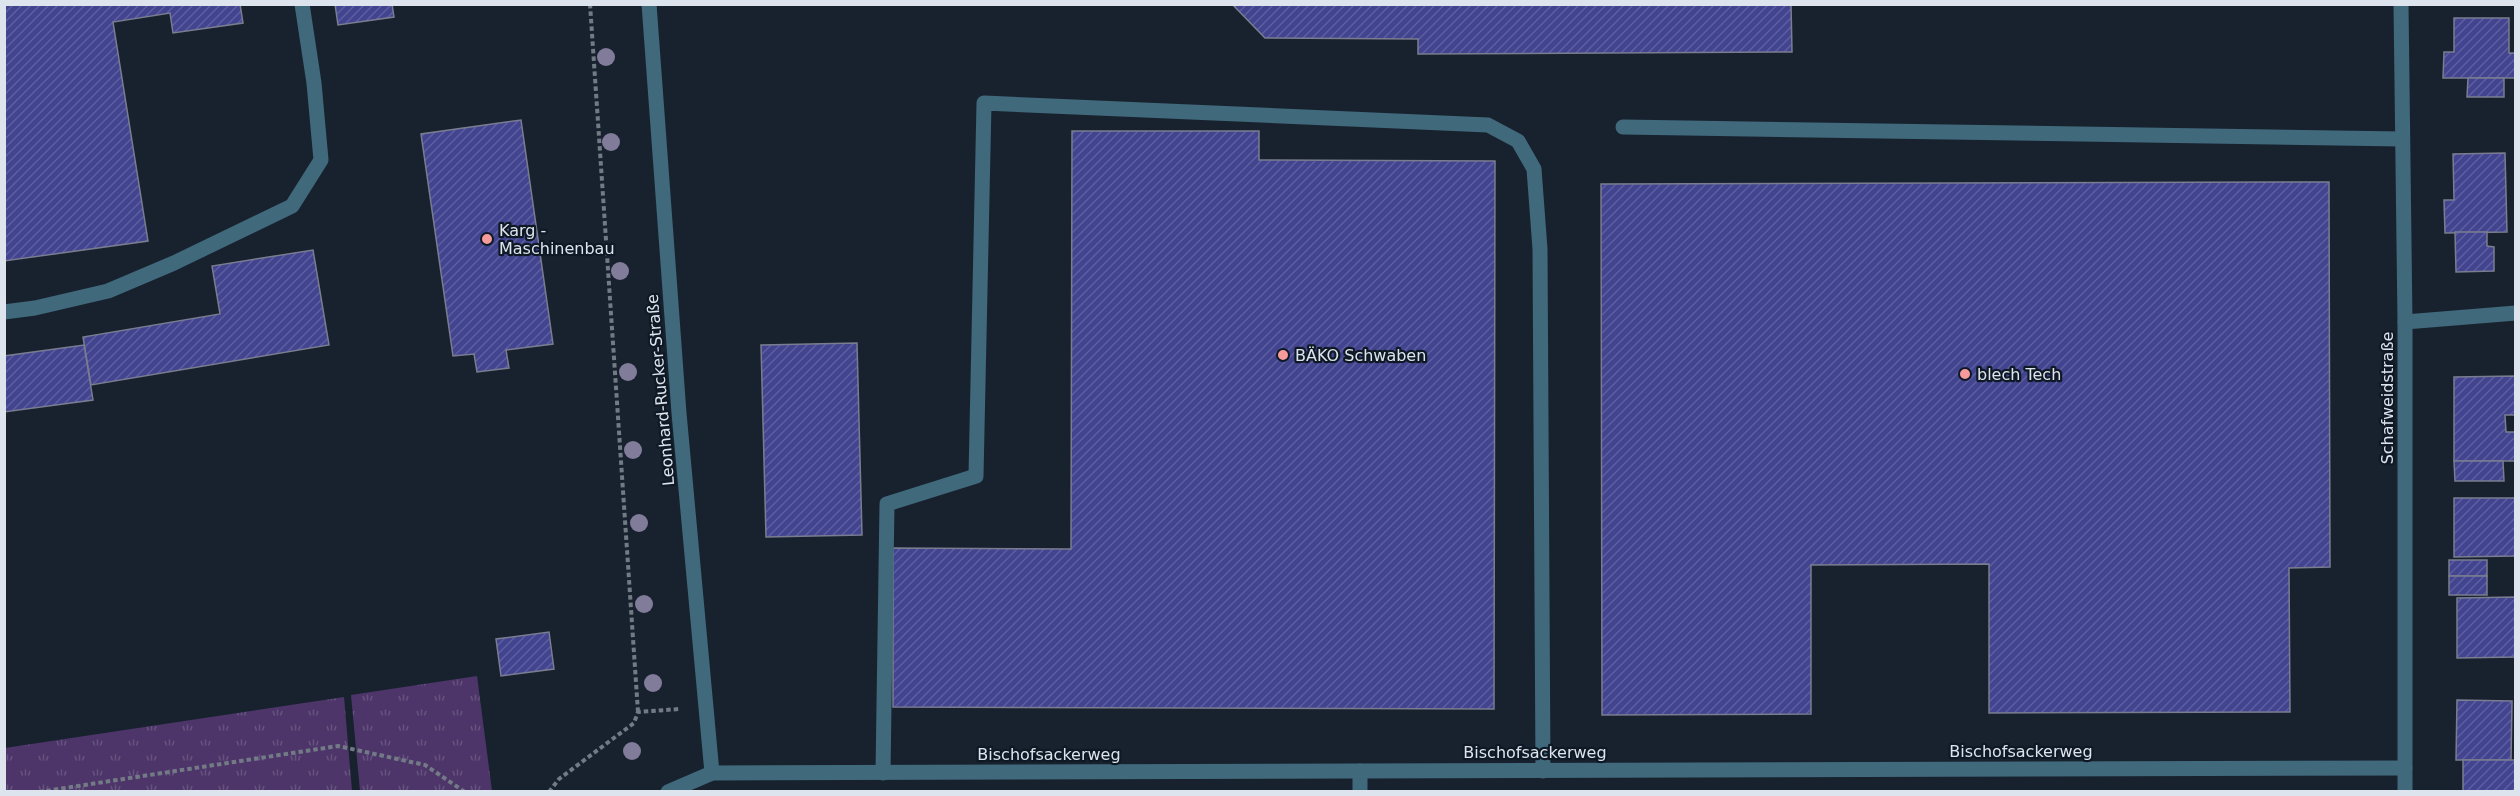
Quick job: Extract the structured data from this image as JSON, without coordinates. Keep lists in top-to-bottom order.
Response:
{
  "streets": {
    "street": ["Leonhard-Rucker-Straße", "Schafweidstraße", "Bischofsackerweg"]
  },
  "crossings": [
    ["Leonhard-Rucker-Straße", "Bischofsackerweg"],
    ["Schafweidstraße", "Bischofsackerweg"]
  ],
  "places": ["Karg - Maschinenbau", "BÄKO Schwaben", "blech Tech"]
}
